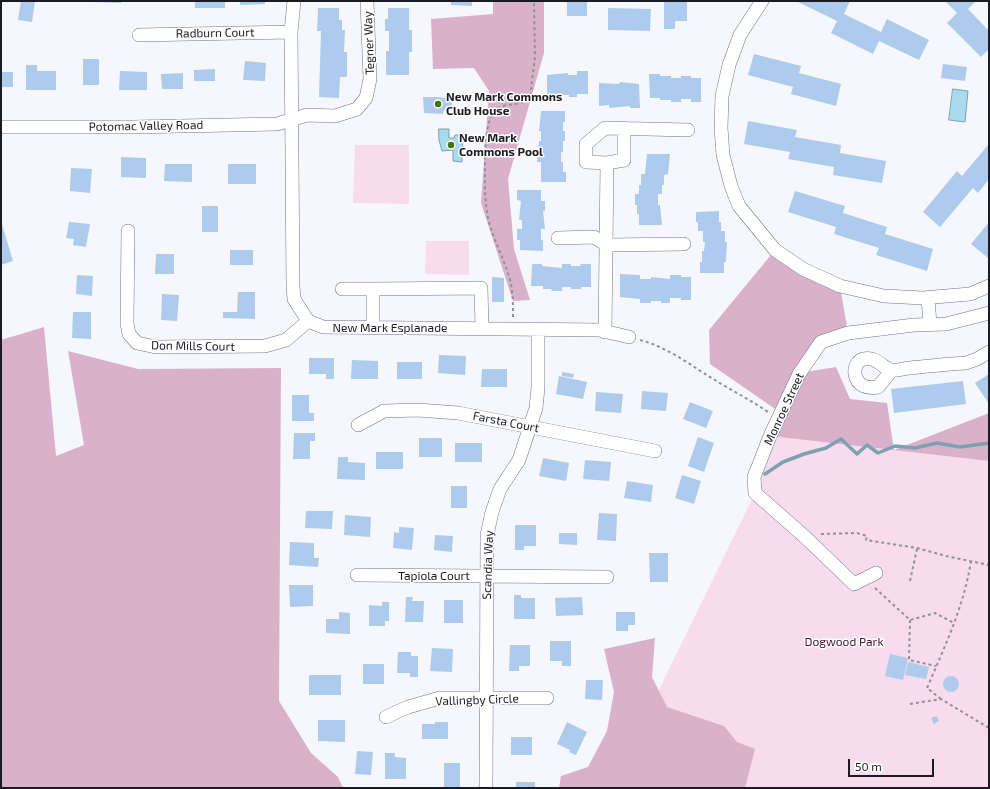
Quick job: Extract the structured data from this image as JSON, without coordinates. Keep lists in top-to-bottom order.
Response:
{
  "streets": {
    "street": [
      "Radburn Court",
      "Tegner Way",
      "Potomac Valley Road",
      "New Mark Esplanade",
      "Don Mills Court",
      "Monroe Street",
      "Farsta Court",
      "Scandia Way",
      "Tapiola Court",
      "Vallingby Circle"
    ]
  },
  "crossings": [
    ["Tegner Way", "Potomac Valley Road"],
    ["New Mark Esplanade", "Don Mills Court"],
    ["New Mark Esplanade", "Scandia Way"],
    ["Farsta Court", "Scandia Way"],
    ["Scandia Way", "Tapiola Court"],
    ["Scandia Way", "Vallingby Circle"]
  ],
  "parks": ["Dogwood Park"],
  "places": ["New Mark Commons Club House", "New Mark Commons Pool"],
  "scale_bar": "50 m"
}
